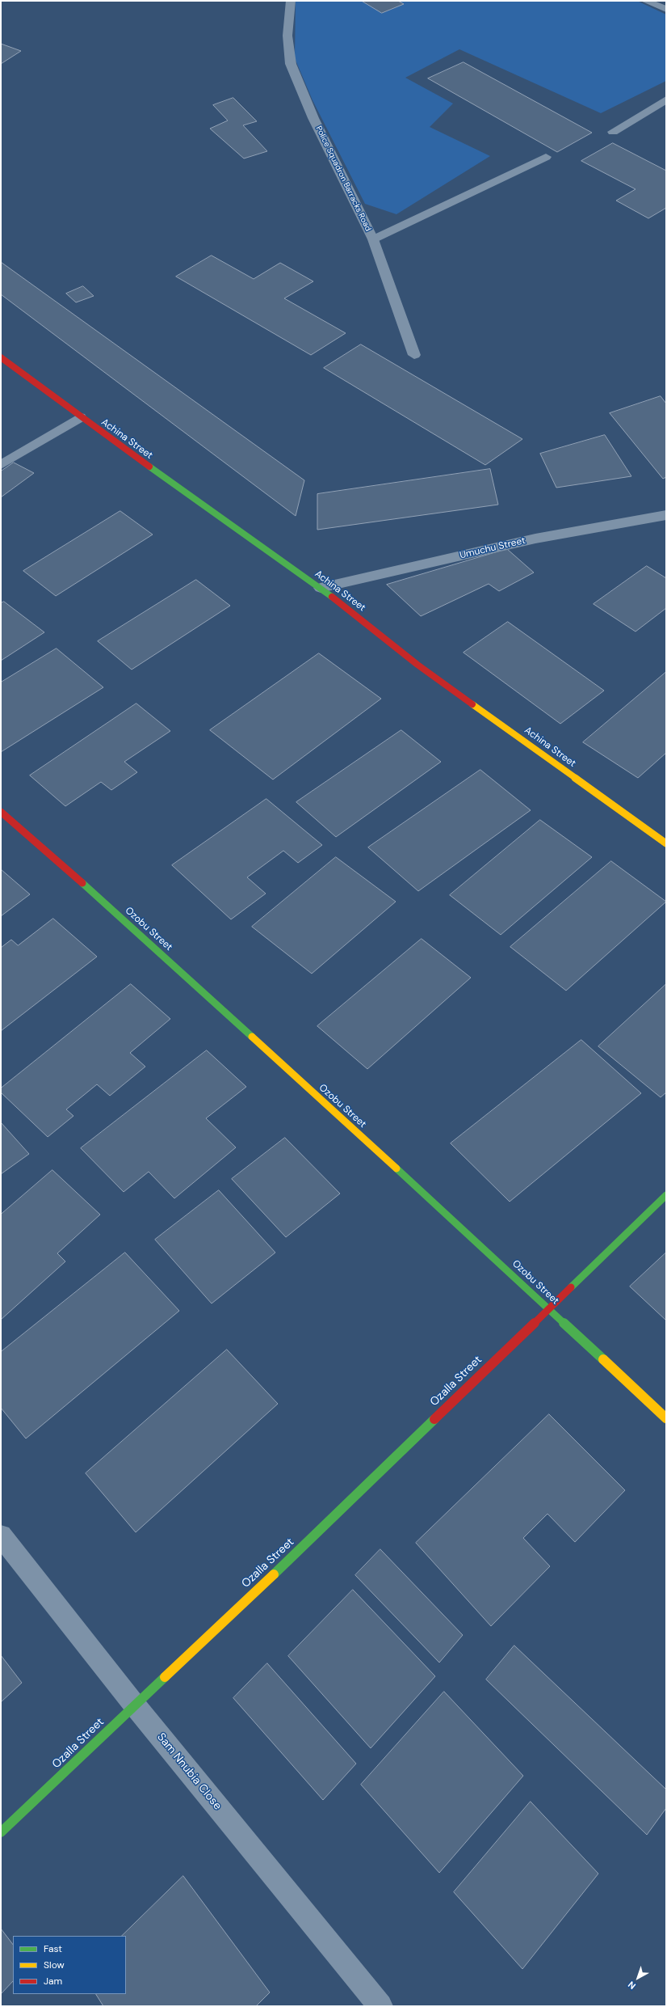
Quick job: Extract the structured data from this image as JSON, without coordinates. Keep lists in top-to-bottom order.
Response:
{
  "streets": {
    "street": [
      "Police Squadron Barracks Road",
      "Achina Street",
      "Umuchu Street",
      "Ozobu Street",
      "Ozalla Street",
      "Sam Nnubia Close"
    ]
  },
  "crossings": [
    ["Achina Street", "Umuchu Street"],
    ["Ozobu Street", "Ozalla Street"],
    ["Ozalla Street", "Sam Nnubia Close"]
  ],
  "legend": ["Fast", "Slow", "Jam"],
  "north": "bottom left"
}
